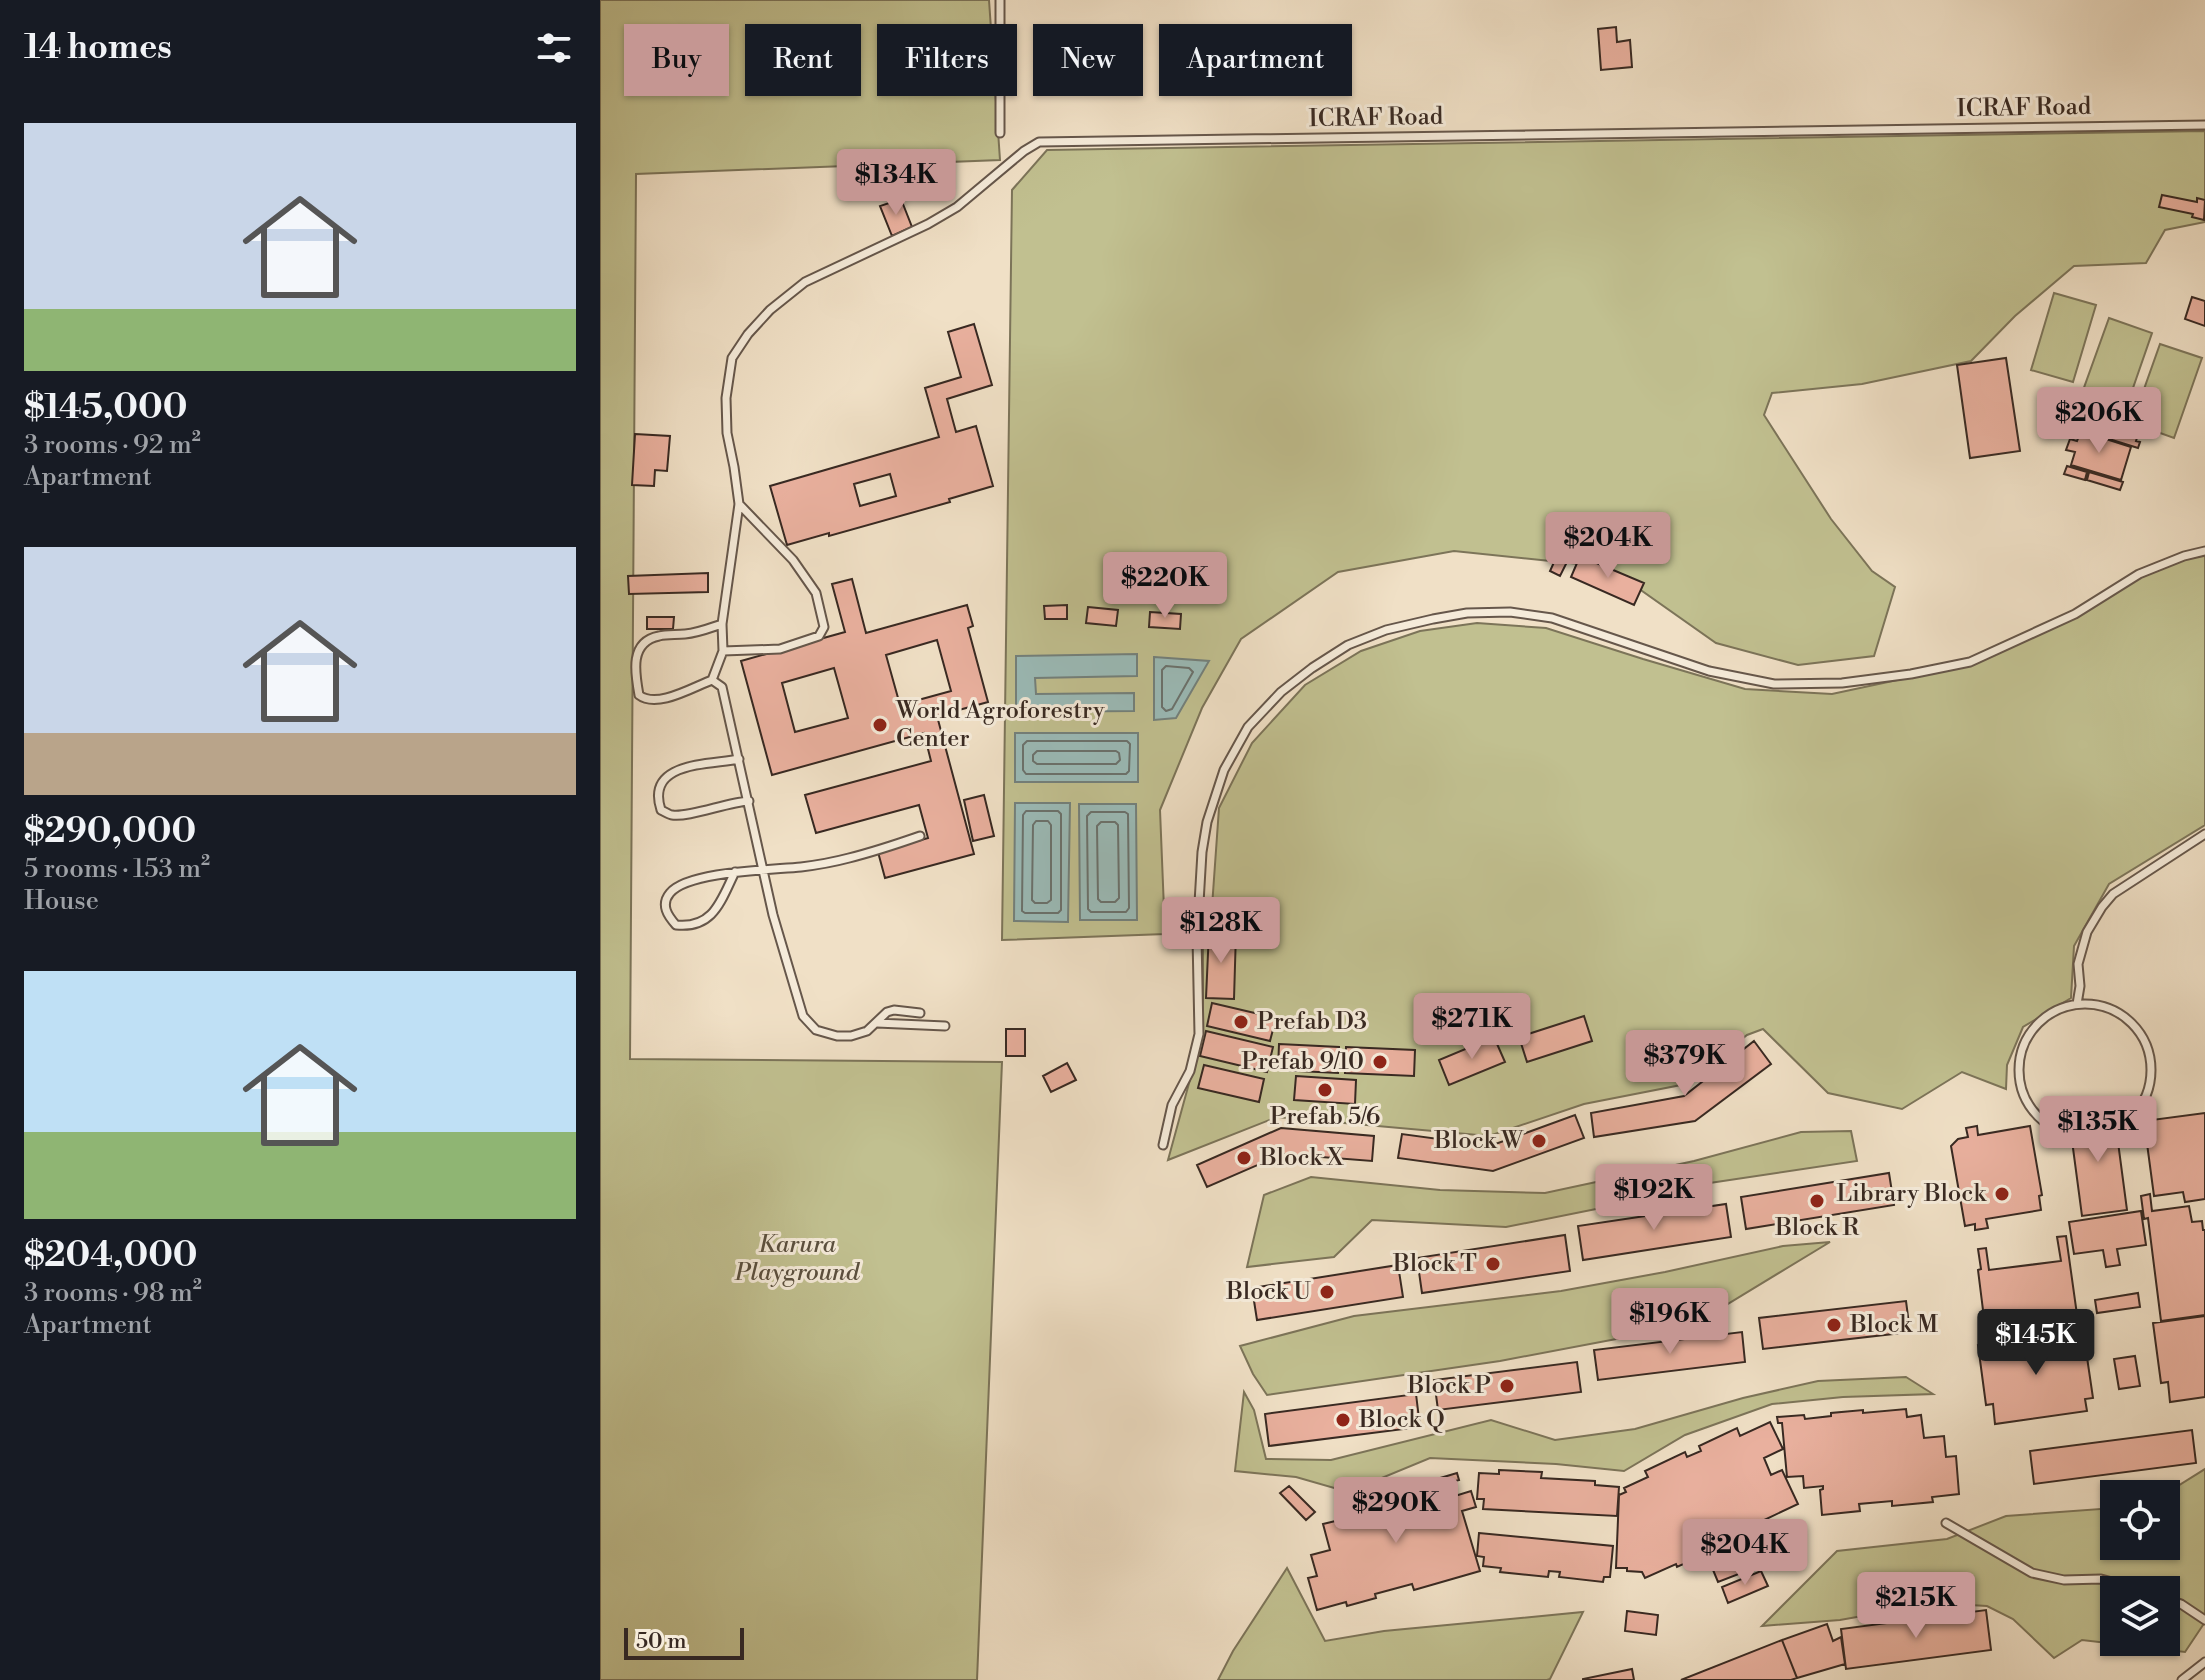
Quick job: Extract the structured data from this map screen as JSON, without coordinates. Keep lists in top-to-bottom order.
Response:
{
  "streets": {
    "lane": ["ICRAF Road"]
  },
  "parks": ["Karura Playground"],
  "places": [
    "World Agroforestry Center",
    "Prefab D3",
    "Prefab 9/10",
    "Prefab 5/6",
    "Block W",
    "Block X",
    "Library Block",
    "Block R",
    "Block T",
    "Block U",
    "Block M",
    "Block P",
    "Block Q"
  ],
  "scale_bar": "50 m",
  "page": {
    "heading": "14 homes",
    "chip": [
      "Buy",
      "Rent",
      "Filters",
      "New",
      "Apartment"
    ],
    "list": [
      {
        "name": "$145,000",
        "note": "3 rooms · 92 m² · Apartment"
      },
      {
        "name": "$290,000",
        "note": "5 rooms · 153 m² · House"
      },
      {
        "name": "$204,000",
        "note": "3 rooms · 98 m² · Apartment"
      }
    ],
    "price": [
      "$134K",
      "$206K",
      "$204K",
      "$220K",
      "$128K",
      "$271K",
      "$379K",
      "$135K",
      "$192K",
      "$196K",
      "$145K",
      "$290K",
      "$204K",
      "$215K"
    ],
    "scale": "50 m"
  }
}
